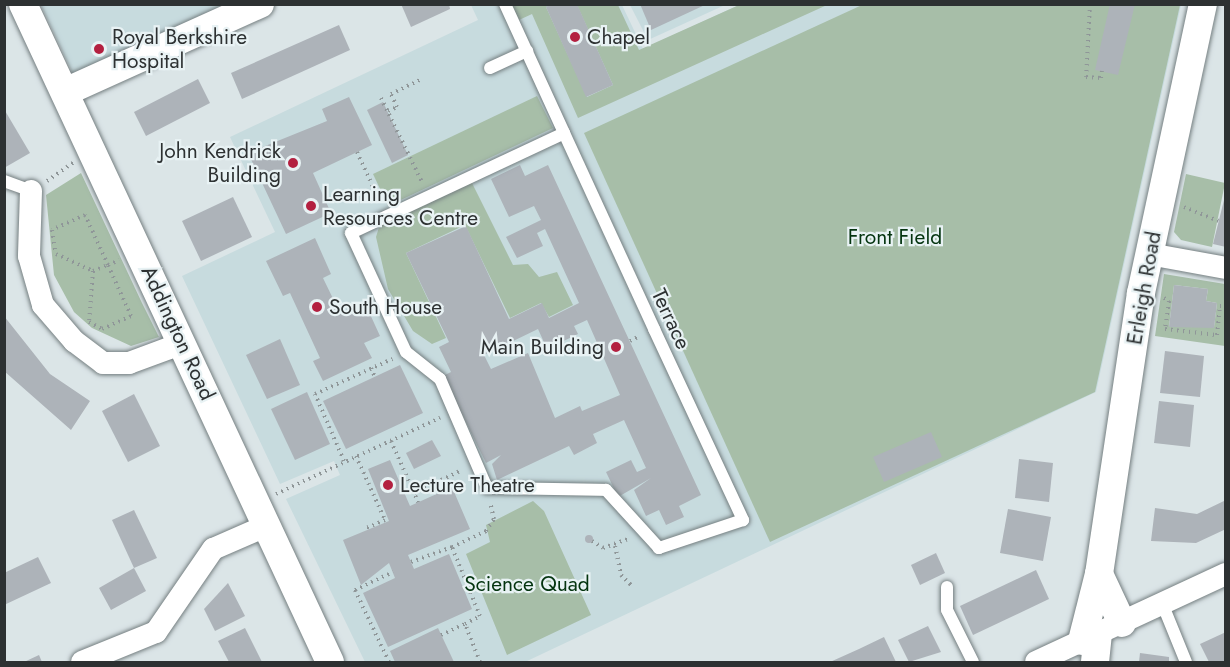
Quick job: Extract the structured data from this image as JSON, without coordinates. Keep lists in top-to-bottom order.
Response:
{
  "streets": {
    "street": ["Erleigh Road", "Addington Road"],
    "lane": ["Terrace"]
  },
  "parks": ["Front Field", "Science Quad"],
  "places": [
    "Chapel",
    "Royal Berkshire Hospital",
    "John Kendrick Building",
    "Learning Resources Centre",
    "South House",
    "Main Building",
    "Lecture Theatre"
  ]
}
